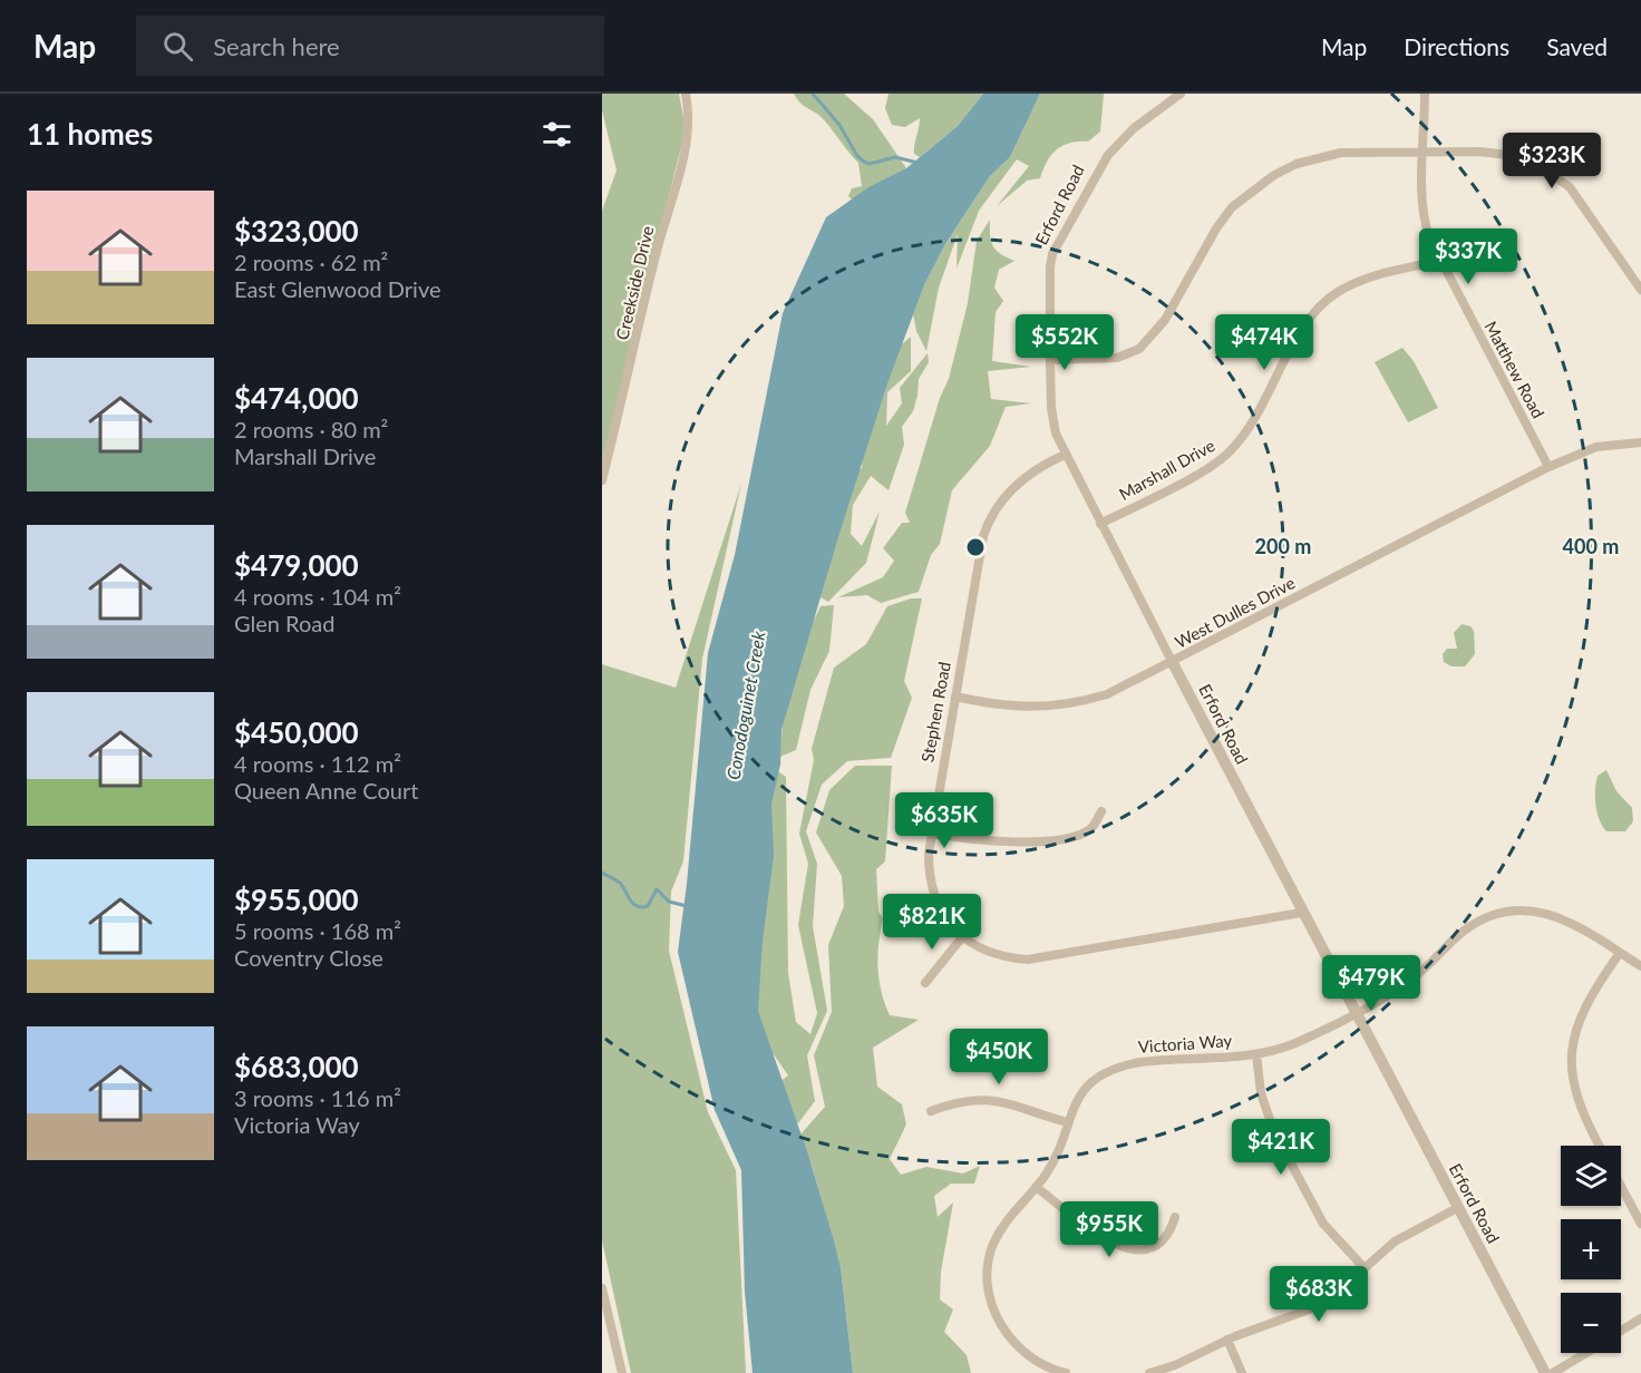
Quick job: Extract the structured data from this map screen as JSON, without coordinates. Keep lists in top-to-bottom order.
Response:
{
  "streets": {
    "street": [
      "Erford Road",
      "Creekside Drive",
      "Matthew Road",
      "Marshall Drive",
      "West Dulles Drive",
      "Stephen Road",
      "Victoria Way"
    ]
  },
  "crossings": [
    ["Erford Road", "Marshall Drive"],
    ["Erford Road", "West Dulles Drive"],
    ["Erford Road", "Stephen Road"],
    ["Erford Road", "Victoria Way"],
    ["Matthew Road", "Marshall Drive"],
    ["Matthew Road", "West Dulles Drive"],
    ["West Dulles Drive", "Stephen Road"]
  ],
  "water": ["Conodoguinet Creek"],
  "page": {
    "header": "Map",
    "search": "Search here",
    "nav": ["Map", "Directions", "Saved"],
    "heading": "11 homes",
    "price": [
      "$323K",
      "$337K",
      "$552K",
      "$474K",
      "$635K",
      "$821K",
      "$479K",
      "$450K",
      "$421K",
      "$955K",
      "$683K"
    ],
    "list": [
      {
        "name": "$323,000",
        "note": "2 rooms · 62 m² · East Glenwood Drive"
      },
      {
        "name": "$474,000",
        "note": "2 rooms · 80 m² · Marshall Drive"
      },
      {
        "name": "$479,000",
        "note": "4 rooms · 104 m² · Glen Road"
      },
      {
        "name": "$450,000",
        "note": "4 rooms · 112 m² · Queen Anne Court"
      },
      {
        "name": "$955,000",
        "note": "5 rooms · 168 m² · Coventry Close"
      },
      {
        "name": "$683,000",
        "note": "3 rooms · 116 m² · Victoria Way"
      }
    ],
    "map_buttons": ["+", "−"]
  },
  "rings": ["200 m", "400 m"]
}
